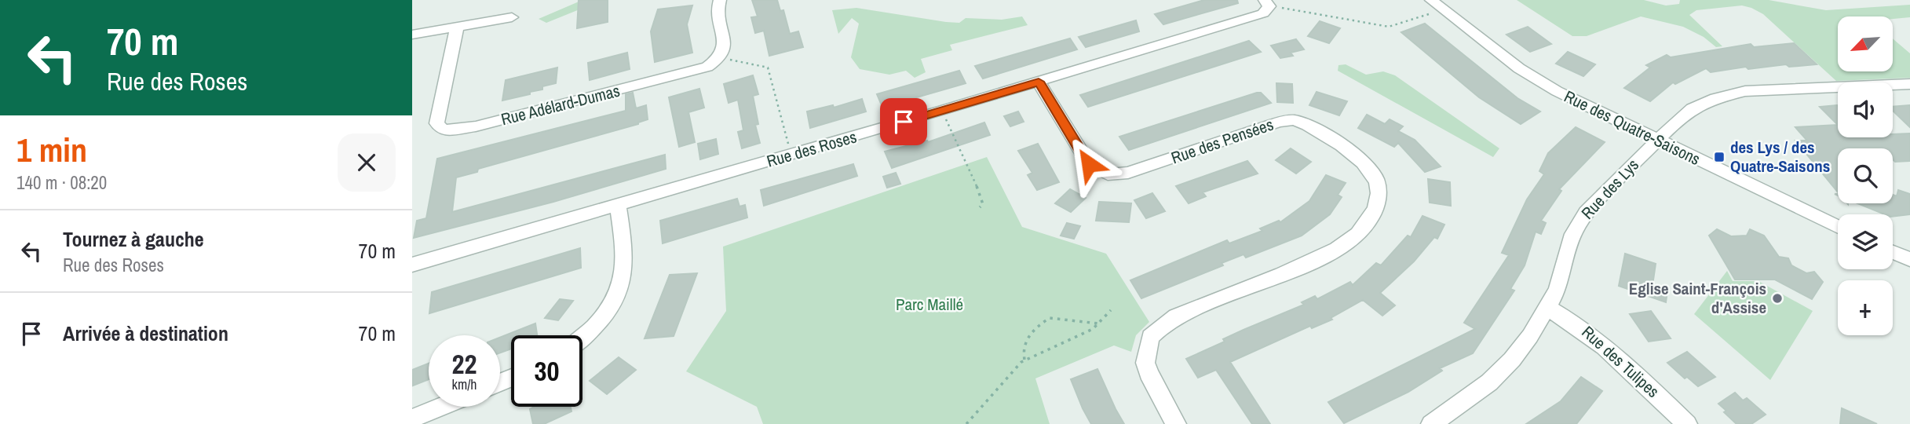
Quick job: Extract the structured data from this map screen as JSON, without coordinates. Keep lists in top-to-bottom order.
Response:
{
  "streets": {
    "street": [
      "Rue Adélard-Dumas",
      "Rue des Quatre-Saisons",
      "Rue des Pensées",
      "Rue des Roses",
      "Rue des Lys",
      "Rue des Tulipes"
    ]
  },
  "crossings": [
    ["Rue des Quatre-Saisons", "Rue des Lys"],
    ["Rue des Pensées", "Rue des Roses"],
    ["Rue des Lys", "Rue des Tulipes"]
  ],
  "parks": ["Parc Maillé"],
  "places": {
    "transit": ["des Lys / des Quatre-Saisons"],
    "other": ["Eglise Saint-François d'Assise"]
  },
  "north": "bottom left",
  "page": {
    "turn": ["70 m", "Rue des Roses"],
    "map_buttons": "+",
    "heading": ["1 min", "140 m · 08:20"],
    "list": [
      {
        "name": "Tournez à gauche",
        "note": "Rue des Roses",
        "value": "70 m"
      },
      {
        "name": "Arrivée à destination",
        "value": "70 m"
      }
    ],
    "speed": "22 km/h",
    "limit": "30"
  }
}
